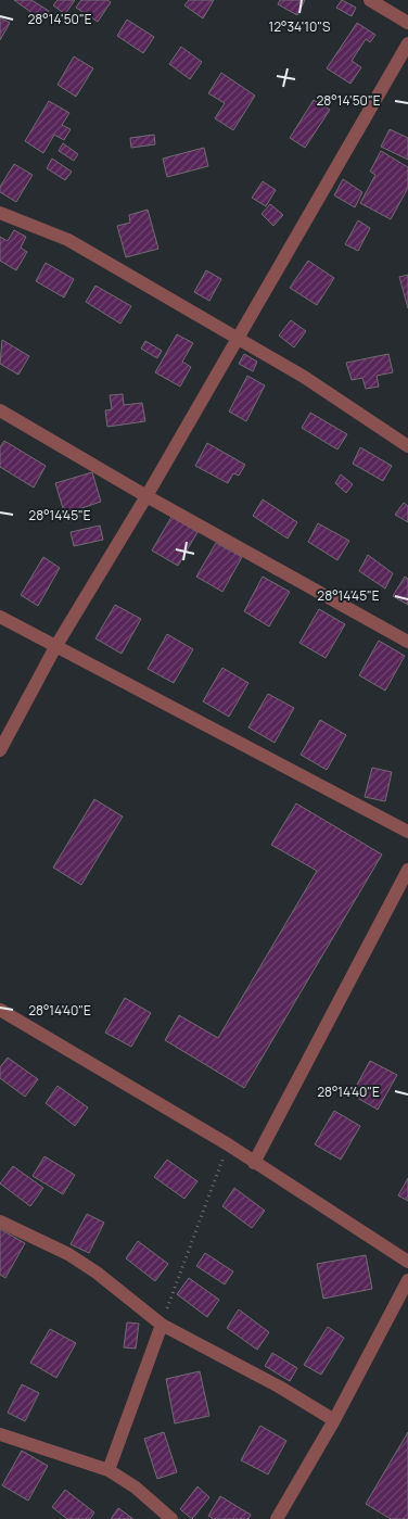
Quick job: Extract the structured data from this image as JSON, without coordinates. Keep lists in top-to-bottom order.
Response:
{
  "coordinates": [
    "28°14'50\"E",
    "12°34'10\"S",
    "28°14'45\"E",
    "28°14'40\"E"
  ]
}
